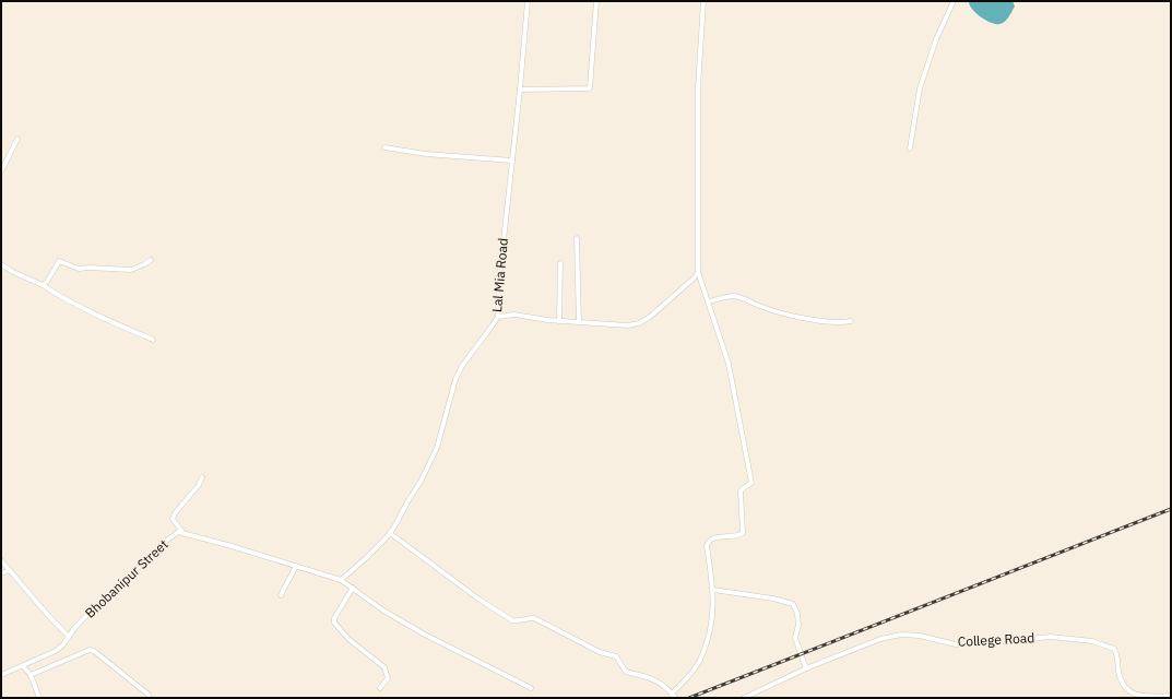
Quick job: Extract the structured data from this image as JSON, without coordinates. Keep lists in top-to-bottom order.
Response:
{
  "streets": {
    "street": ["Lal Mia Road", "Bhobanipur Street", "College Road"]
  },
  "crossings": [
    ["Lal Mia Road", "Bhobanipur Street"]
  ]
}
